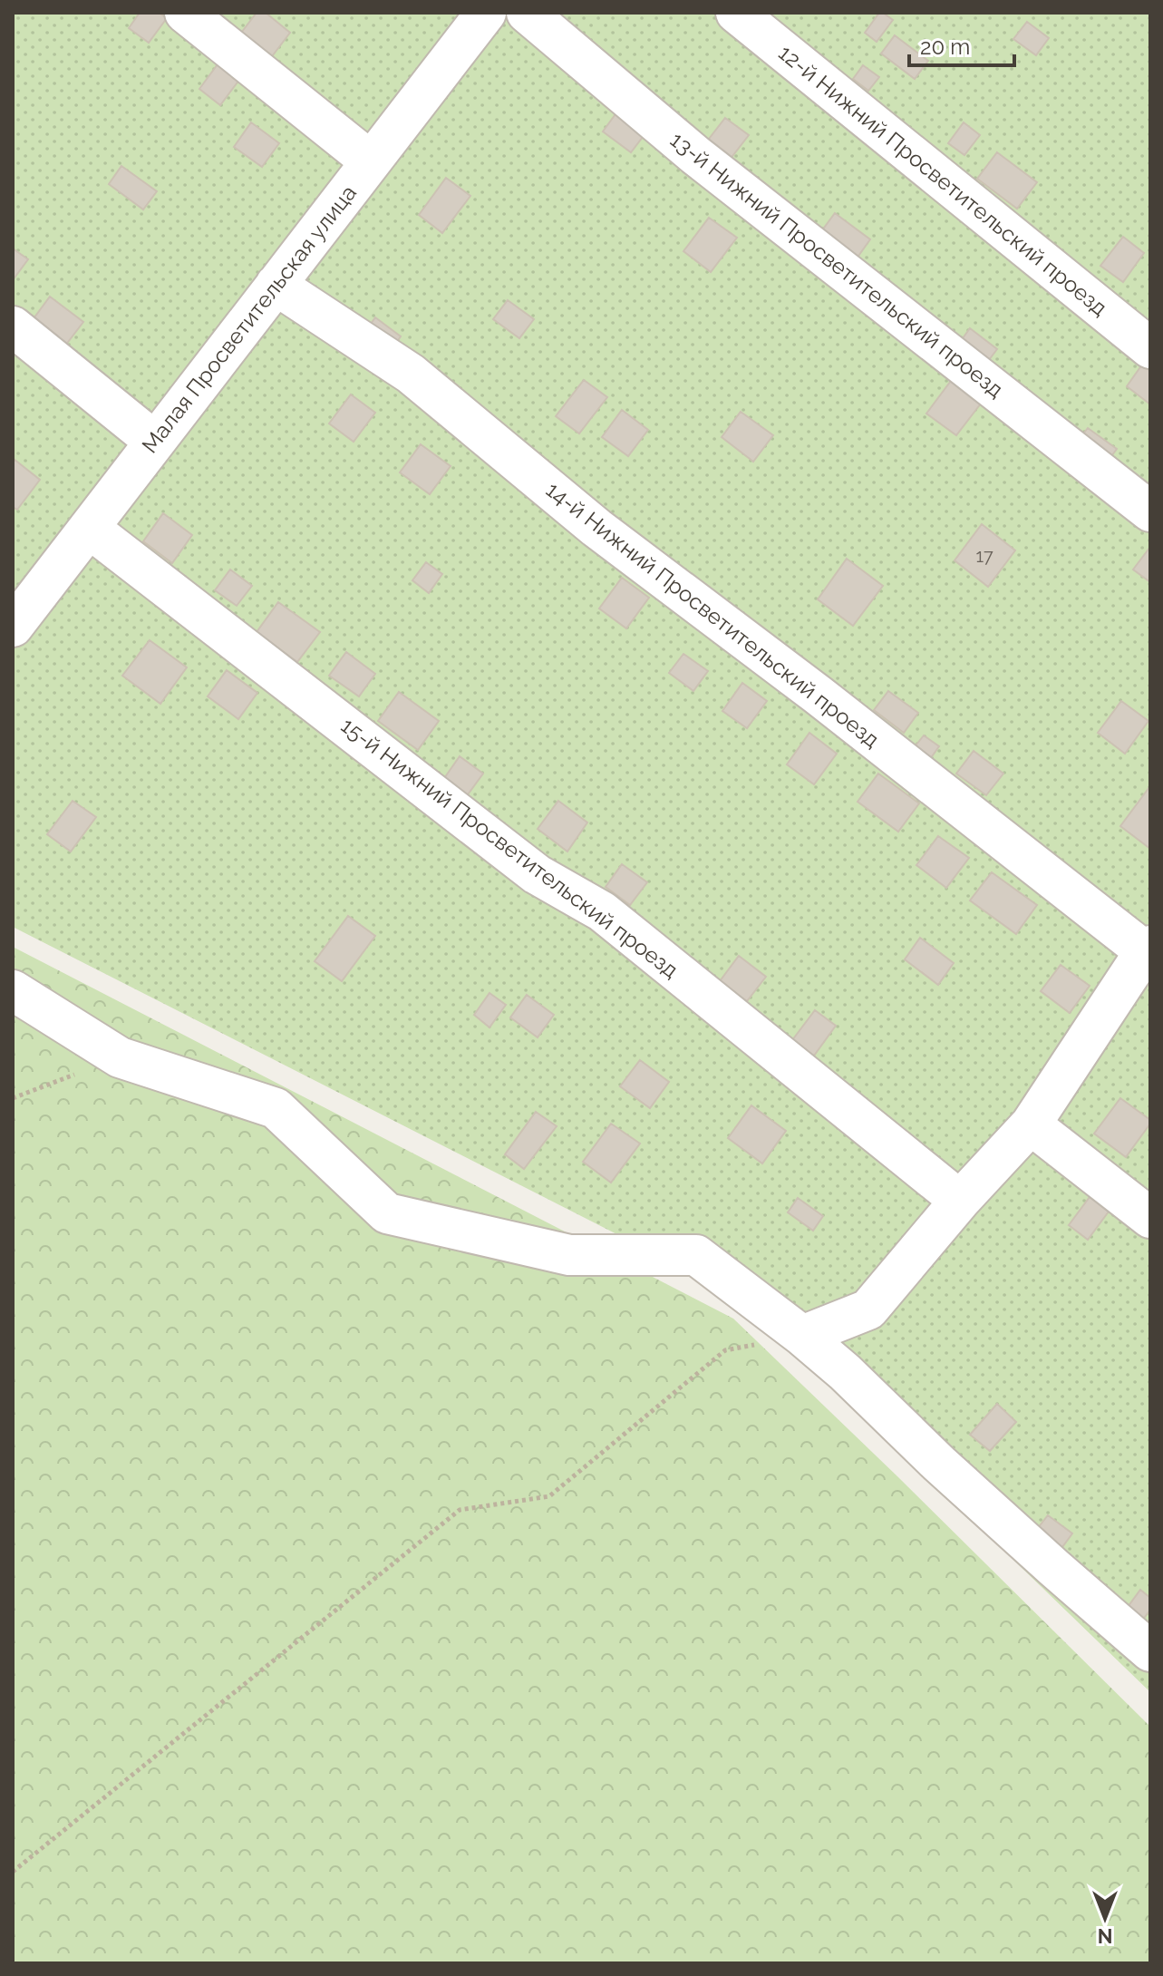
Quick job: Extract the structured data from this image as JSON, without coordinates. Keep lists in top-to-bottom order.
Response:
{
  "streets": {
    "lane": [
      "12-й Нижний Просветительский проезд",
      "13-й Нижний Просветительский проезд",
      "Малая Просветительская улица",
      "14-й Нижний Просветительский проезд",
      "15-й Нижний Просветительский проезд"
    ]
  },
  "crossings": [
    ["Малая Просветительская улица", "14-й Нижний Просветительский проезд"],
    ["Малая Просветительская улица", "15-й Нижний Просветительский проезд"]
  ],
  "house_numbers": ["17"],
  "scale_bar": "20 m",
  "north": "bottom"
}
